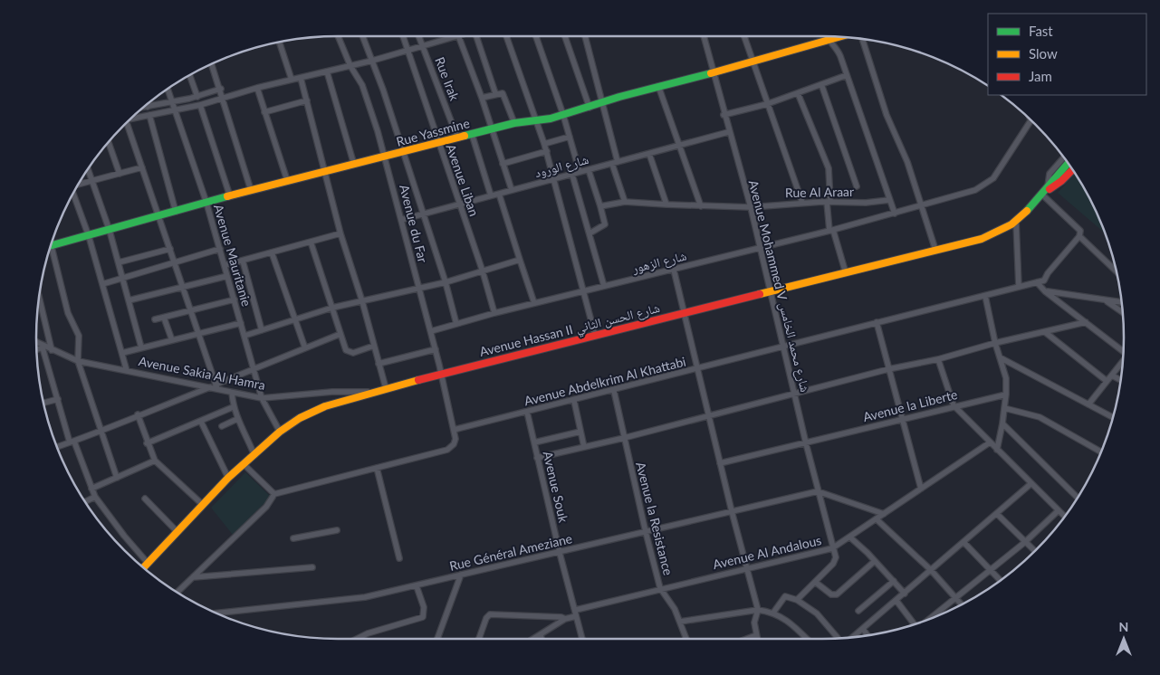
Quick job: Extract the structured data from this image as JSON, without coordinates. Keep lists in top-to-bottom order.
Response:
{
  "streets": {
    "main road": ["Rue Yassmine", "Avenue Hassan II شارع الحسن الثاني"],
    "street": [
      "Rue Irak",
      "شارع الورود",
      "Avenue Liban",
      "Rue Al Araar",
      "Avenue du Far",
      "Avenue Mauritanie",
      "شارع الزهور",
      "Avenue Mohammed V شارع محمد الخامس",
      "Avenue Sakia Al Hamra",
      "Avenue Abdelkrim Al Khattabi",
      "Avenue la Liberte",
      "Avenue Souk",
      "Avenue la Resistance",
      "Rue Général Ameziane",
      "Avenue Al Andalous"
    ]
  },
  "crossings": [
    ["Rue Irak", "Rue Yassmine"],
    ["Rue Yassmine", "Avenue Liban"],
    ["Rue Yassmine", "Avenue du Far"],
    ["Rue Yassmine", "Avenue Mauritanie"],
    ["Rue Yassmine", "Avenue Mohammed V شارع محمد الخامس"],
    ["شارع الورود", "Avenue Liban"],
    ["شارع الورود", "Avenue du Far"],
    ["شارع الورود", "Avenue Mohammed V شارع محمد الخامس"],
    ["Avenue Liban", "شارع الزهور"],
    ["Rue Al Araar", "Avenue Mohammed V شارع محمد الخامس"],
    ["Avenue du Far", "شارع الزهور"],
    ["Avenue du Far", "Avenue Hassan II شارع الحسن الثاني"],
    ["Avenue du Far", "Avenue Abdelkrim Al Khattabi"],
    ["Avenue Mauritanie", "Avenue Hassan II شارع الحسن الثاني"],
    ["Avenue Mauritanie", "Avenue Sakia Al Hamra"],
    ["شارع الزهور", "Avenue Mohammed V شارع محمد الخامس"],
    ["Avenue Mohammed V شارع محمد الخامس", "Avenue Hassan II شارع الحسن الثاني"],
    ["Avenue Mohammed V شارع محمد الخامس", "Avenue Abdelkrim Al Khattabi"],
    ["Avenue Mohammed V شارع محمد الخامس", "Avenue la Liberte"],
    ["Avenue Mohammed V شارع محمد الخامس", "Rue Général Ameziane"],
    ["Avenue Mohammed V شارع محمد الخامس", "Avenue Al Andalous"],
    ["Avenue Hassan II شارع الحسن الثاني", "Avenue Sakia Al Hamra"],
    ["Avenue Abdelkrim Al Khattabi", "Avenue Souk"],
    ["Avenue Abdelkrim Al Khattabi", "Avenue la Resistance"],
    ["Avenue Souk", "Rue Général Ameziane"],
    ["Avenue Souk", "Avenue Al Andalous"],
    ["Avenue la Resistance", "Rue Général Ameziane"],
    ["Avenue la Resistance", "Avenue Al Andalous"]
  ],
  "legend": ["Fast", "Slow", "Jam"],
  "north": "top"
}
